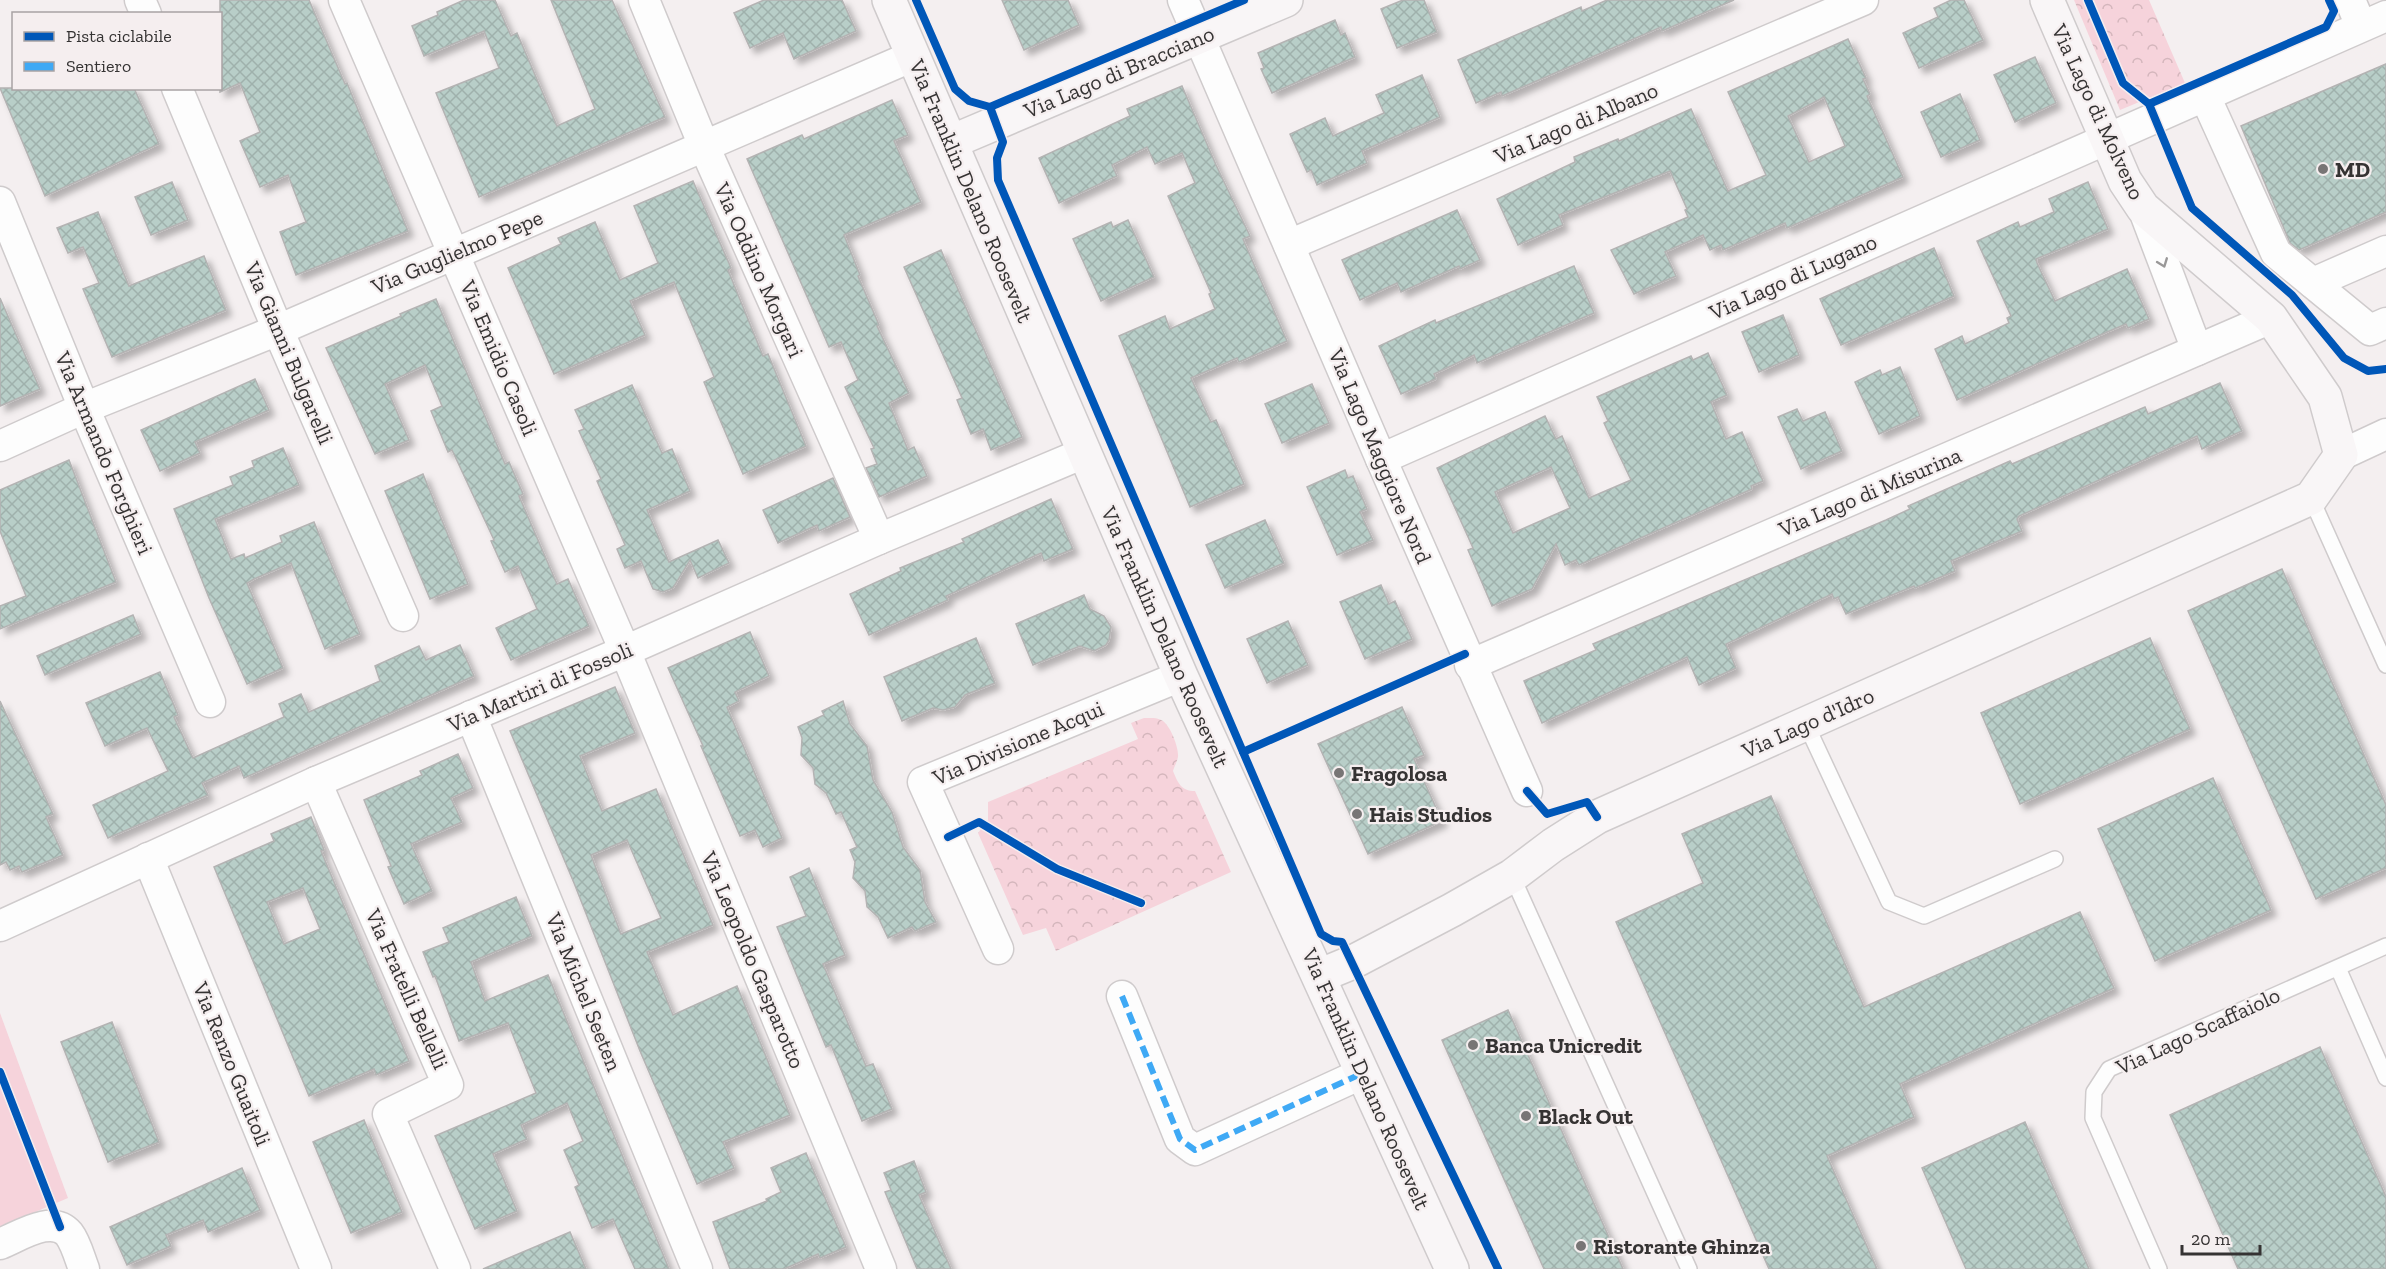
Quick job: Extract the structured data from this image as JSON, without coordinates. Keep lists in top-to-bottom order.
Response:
{
  "streets": {
    "street": [
      "Via Lago di Bracciano",
      "Via Lago di Molveno",
      "Via Lago di Albano",
      "Via Franklin Delano Roosevelt",
      "Via Guglielmo Pepe",
      "Via Oddino Morgari",
      "Via Lago di Lugano",
      "Via Gianni Bulgarelli",
      "Via Emidio Casoli",
      "Via Armando Forghieri",
      "Via Lago Maggiore Nord",
      "Via Lago di Misurina",
      "Via Martiri di Fossoli",
      "Via Lago d'Idro",
      "Via Divisione Acqui",
      "Via Leopoldo Gasparotto",
      "Via Fratelli Bellelli",
      "Via Michel Seeten",
      "Via Renzo Guaitoli"
    ],
    "lane": ["Via Lago Scaffaiolo"]
  },
  "crossings": [
    ["Via Lago di Bracciano", "Via Franklin Delano Roosevelt"],
    ["Via Lago di Bracciano", "Via Lago Maggiore Nord"],
    ["Via Lago di Molveno", "Via Lago di Lugano"],
    ["Via Lago di Molveno", "Via Lago di Misurina"],
    ["Via Lago di Albano", "Via Lago Maggiore Nord"],
    ["Via Franklin Delano Roosevelt", "Via Guglielmo Pepe"],
    ["Via Franklin Delano Roosevelt", "Via Martiri di Fossoli"],
    ["Via Franklin Delano Roosevelt", "Via Lago d'Idro"],
    ["Via Franklin Delano Roosevelt", "Via Divisione Acqui"],
    ["Via Guglielmo Pepe", "Via Oddino Morgari"],
    ["Via Guglielmo Pepe", "Via Gianni Bulgarelli"],
    ["Via Guglielmo Pepe", "Via Emidio Casoli"],
    ["Via Guglielmo Pepe", "Via Armando Forghieri"],
    ["Via Oddino Morgari", "Via Martiri di Fossoli"],
    ["Via Lago di Lugano", "Via Lago Maggiore Nord"],
    ["Via Emidio Casoli", "Via Martiri di Fossoli"],
    ["Via Emidio Casoli", "Via Leopoldo Gasparotto"],
    ["Via Lago Maggiore Nord", "Via Lago di Misurina"],
    ["Via Martiri di Fossoli", "Via Leopoldo Gasparotto"],
    ["Via Martiri di Fossoli", "Via Fratelli Bellelli"],
    ["Via Martiri di Fossoli", "Via Michel Seeten"],
    ["Via Martiri di Fossoli", "Via Renzo Guaitoli"]
  ],
  "places": [
    "MD",
    "Fragolosa",
    "Hais Studios",
    "Banca Unicredit",
    "Black Out",
    "Ristorante Ghinza"
  ],
  "legend": ["Pista ciclabile", "Sentiero"],
  "scale_bar": "20 m"
}
